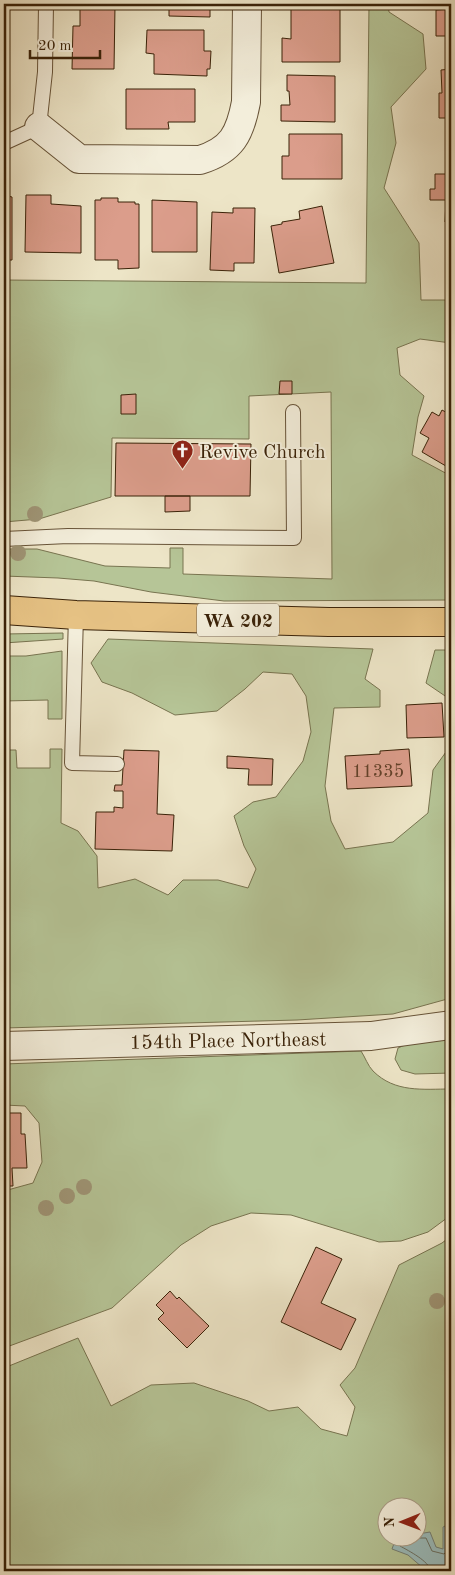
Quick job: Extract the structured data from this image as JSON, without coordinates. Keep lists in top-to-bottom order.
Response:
{
  "streets": {
    "main road": ["WA 202"],
    "street": ["154th Place Northeast"]
  },
  "places": {
    "church": ["Revive Church"]
  },
  "house_numbers": ["11335"],
  "scale_bar": "20 m",
  "north": "left"
}
